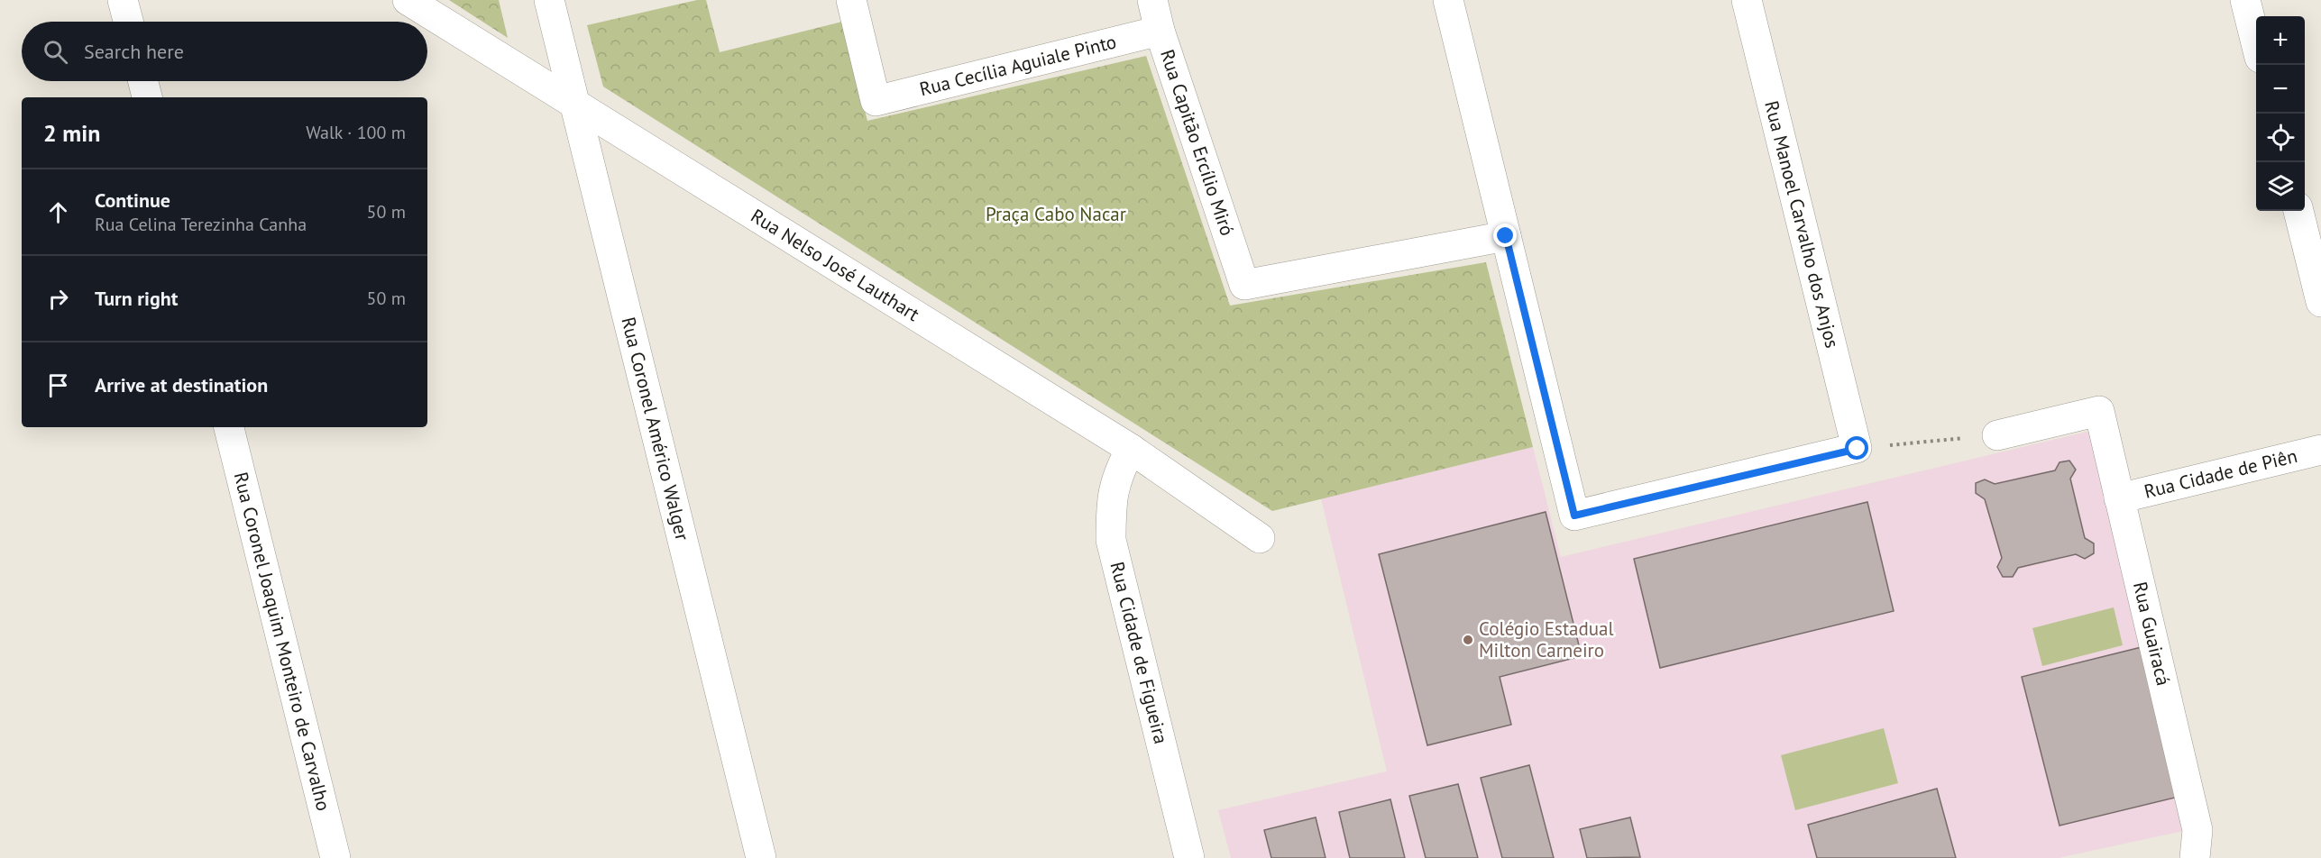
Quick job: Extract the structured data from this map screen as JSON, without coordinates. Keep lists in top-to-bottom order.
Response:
{
  "streets": {
    "street": [
      "Rua Cecília Aguiale Pinto",
      "Rua Capitão Ercílio Miró",
      "Rua Manoel Carvalho dos Anjos",
      "Rua Nelso José Lauthart",
      "Rua Coronel Américo Walger",
      "Rua Cidade de Piên",
      "Rua Guairacá",
      "Rua Coronel Joaquim Monteiro de Carvalho",
      "Rua Cidade de Figueira"
    ]
  },
  "crossings": [
    ["Rua Cecília Aguiale Pinto", "Rua Capitão Ercílio Miró"],
    ["Rua Nelso José Lauthart", "Rua Coronel Américo Walger"],
    ["Rua Nelso José Lauthart", "Rua Cidade de Figueira"],
    ["Rua Cidade de Piên", "Rua Guairacá"]
  ],
  "parks": ["Praça Cabo Nacar"],
  "places": ["Colégio Estadual Milton Carneiro"],
  "page": {
    "map_buttons": ["+", "−"],
    "search": "Search here",
    "heading": ["2 min", "Walk · 100 m"],
    "list": [
      ["Continue", "Rua Celina Terezinha Canha", "50 m"],
      ["Turn right", "50 m"],
      "Arrive at destination"
    ]
  }
}
